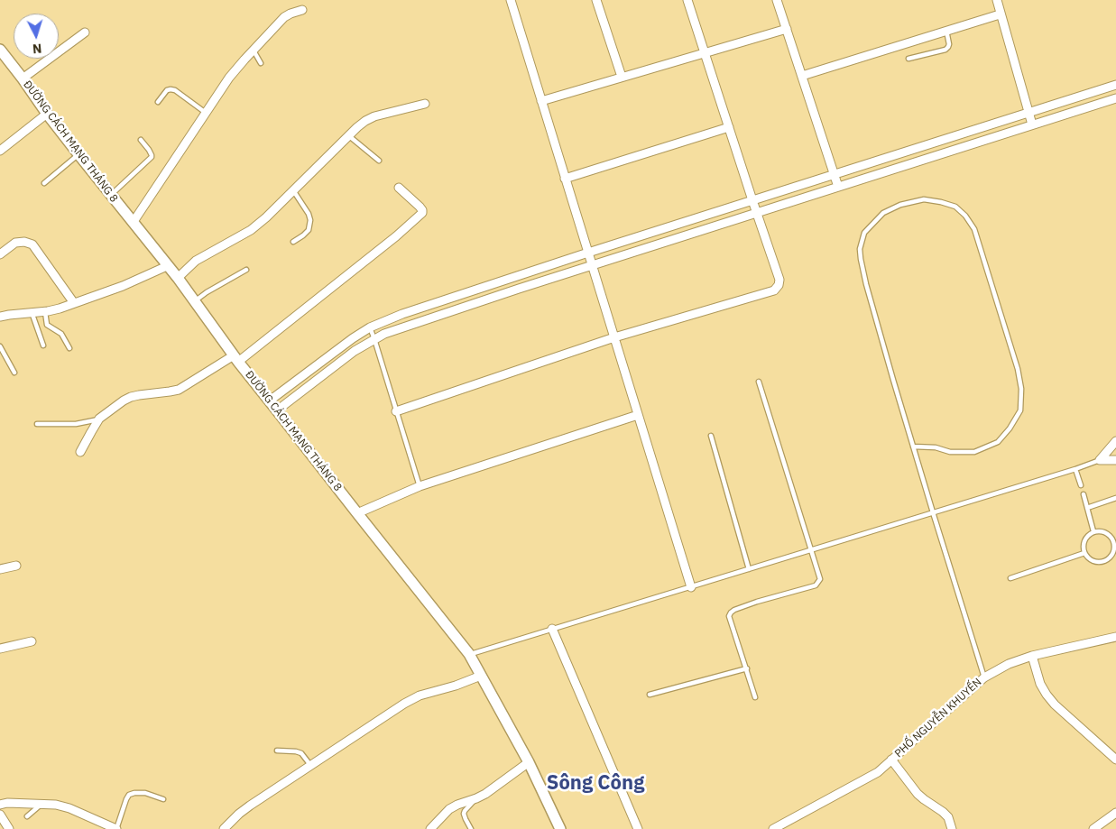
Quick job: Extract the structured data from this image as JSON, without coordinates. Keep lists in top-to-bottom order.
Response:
{
  "streets": {
    "street": ["ĐƯỜNG CÁCH MẠNG THÁNG 8", "PHỐ NGUYỄN KHUYẾN"]
  },
  "districts": ["Sông Công"],
  "north": "bottom"
}
